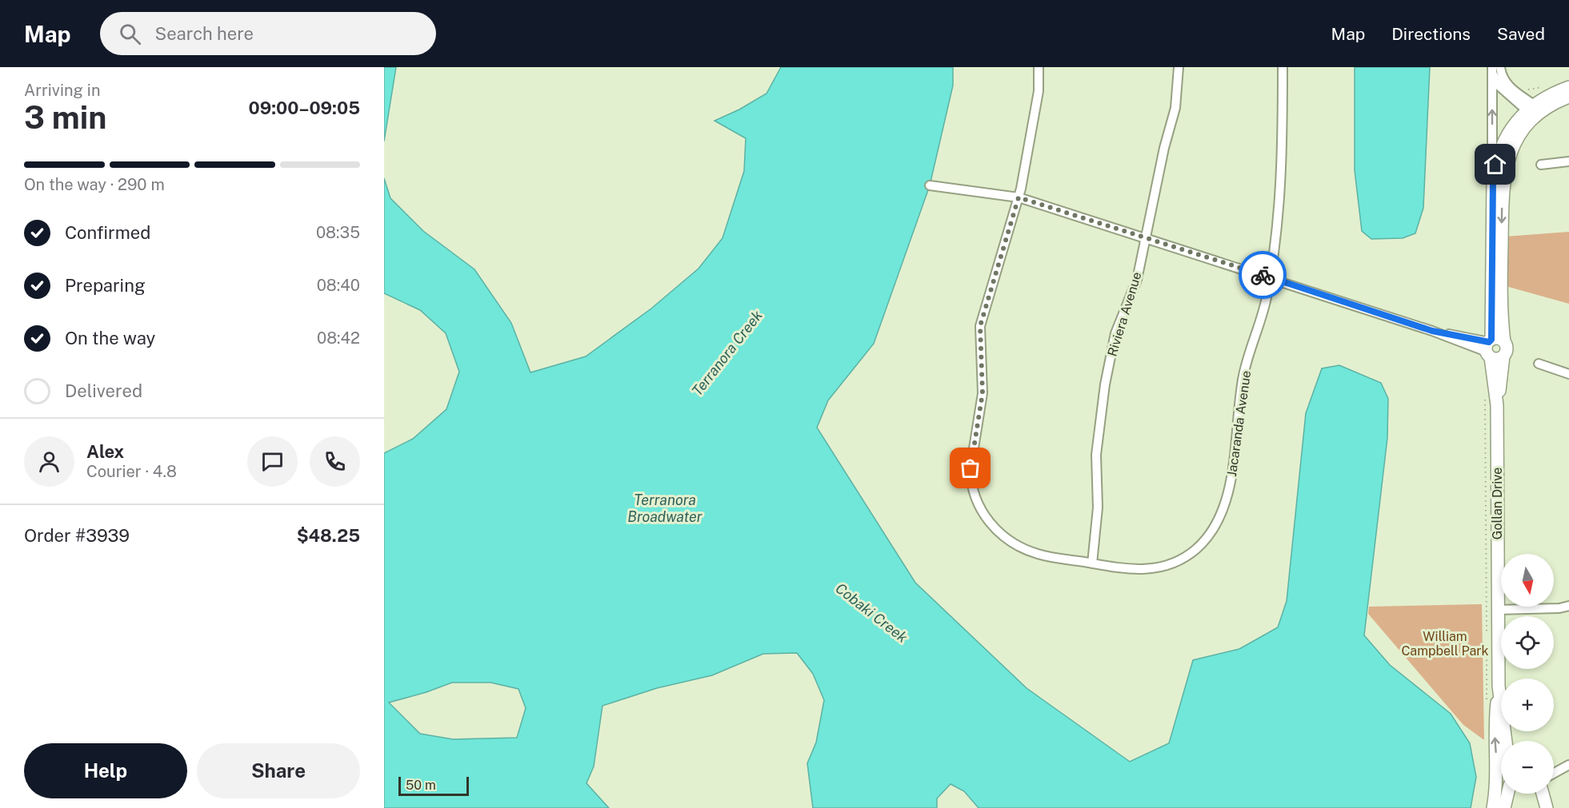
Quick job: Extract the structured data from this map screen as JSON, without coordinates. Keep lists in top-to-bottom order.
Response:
{
  "streets": {
    "street": ["Riviera Avenue", "Jacaranda Avenue", "Gollan Drive"]
  },
  "crossings": [
    ["Riviera Avenue", "Jacaranda Avenue"]
  ],
  "water": ["Terranora Creek", "Terranora Broadwater", "Cobaki Creek"],
  "parks": ["William Campbell Park"],
  "scale_bar": "50 m",
  "north": "bottom",
  "page": {
    "header": "Map",
    "search": "Search here",
    "nav": ["Map", "Directions", "Saved"],
    "heading": ["3 min", "Arriving in", "09:00–09:05"],
    "panel": [
      "Alex",
      "Courier · 4.8",
      "Order #3939",
      "$48.25"
    ],
    "bar": "On the way · 290 m",
    "list": [
      ["Confirmed", "08:35"],
      ["Preparing", "08:40"],
      ["On the way", "08:42"],
      "Delivered"
    ],
    "map_buttons": ["+", "−"],
    "buttons": ["Help", "Share"],
    "scale": "50 m"
  }
}
